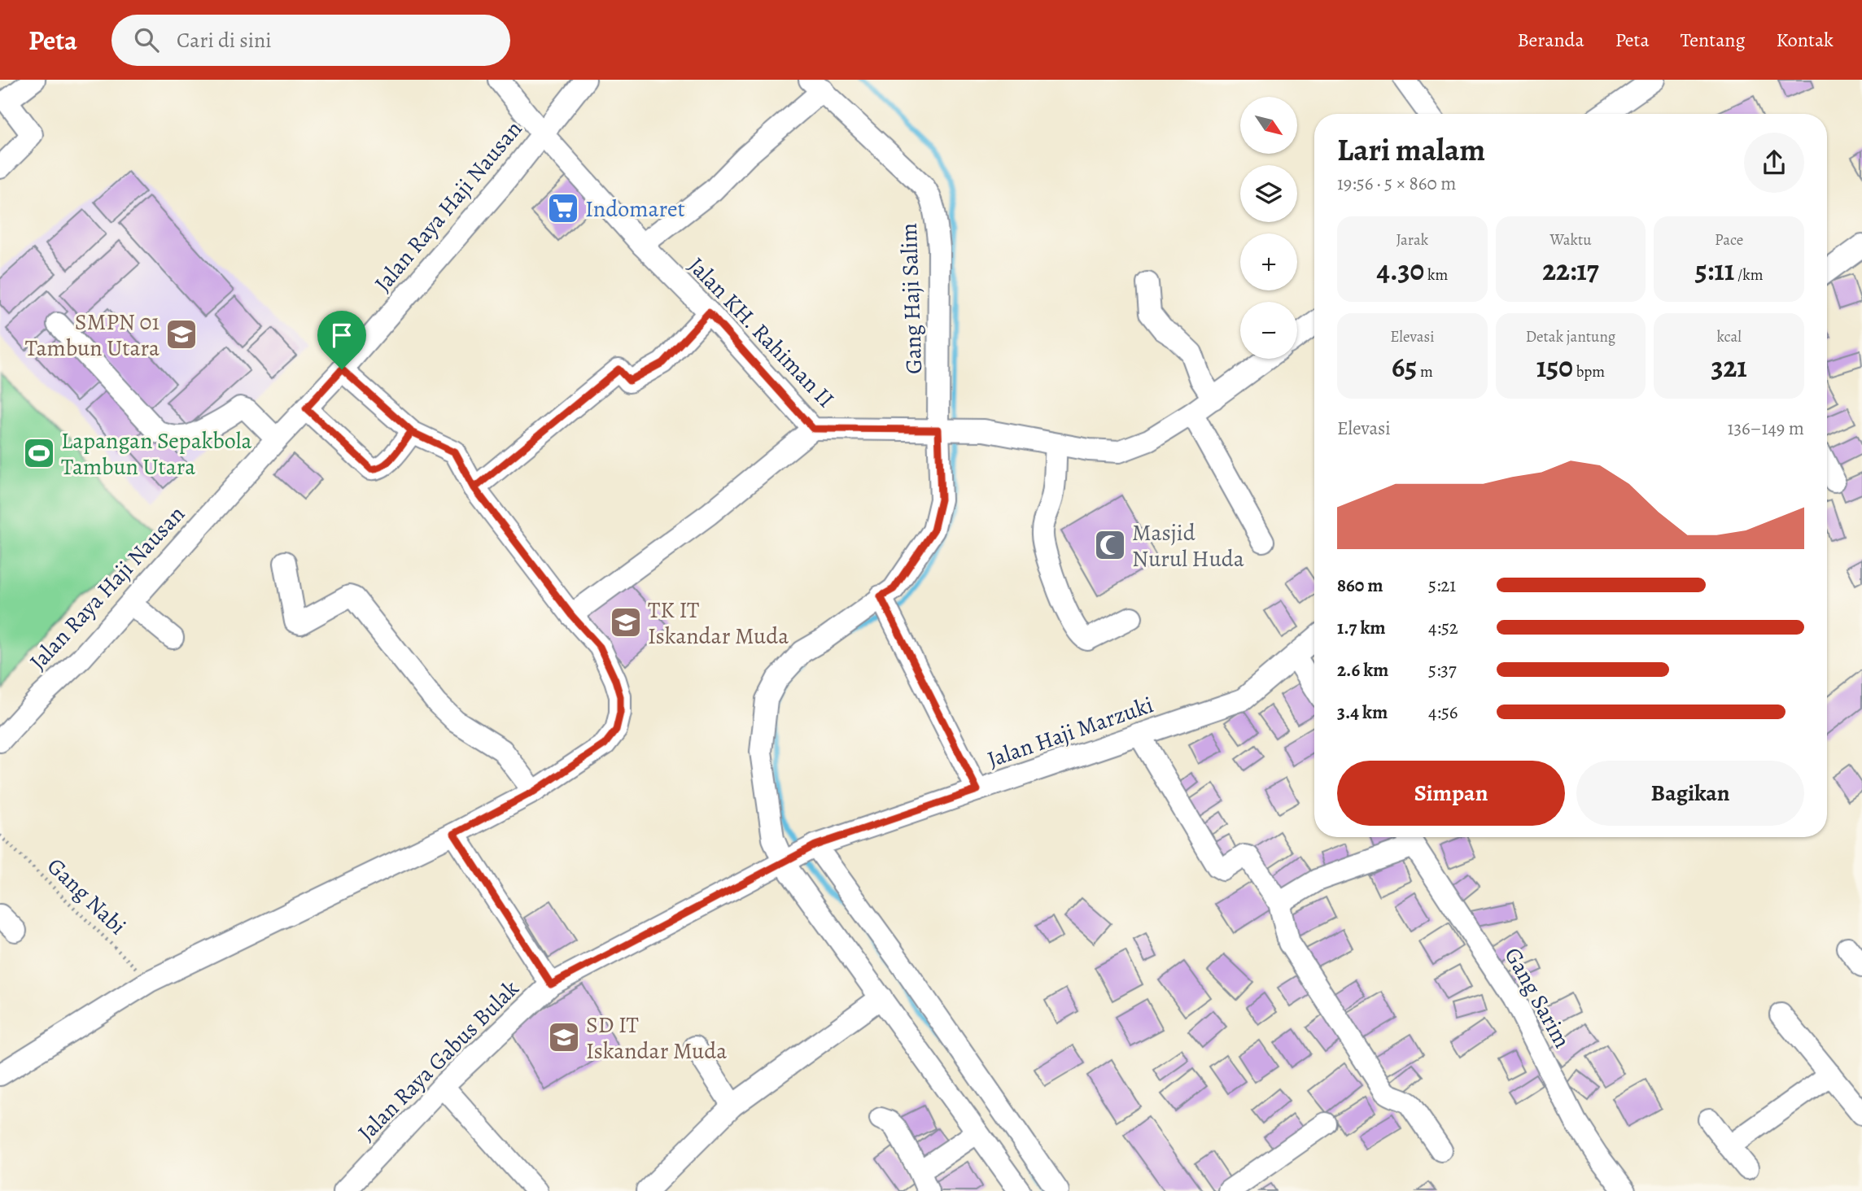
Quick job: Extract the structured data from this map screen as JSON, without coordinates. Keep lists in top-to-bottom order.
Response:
{
  "streets": {
    "street": [
      "Jalan Raya Haji Nausan",
      "Gang Haji Salim",
      "Jalan KH. Rahiman II",
      "Jalan Haji Marzuki",
      "Gang Sarim",
      "Jalan Raya Gabus Bulak"
    ],
    "path": ["Gang Nabi"]
  },
  "crossings": [
    ["Jalan Raya Haji Nausan", "Jalan KH. Rahiman II"],
    ["Gang Haji Salim", "Jalan KH. Rahiman II"],
    ["Gang Haji Salim", "Jalan Raya Gabus Bulak"],
    ["Jalan Haji Marzuki", "Jalan Raya Gabus Bulak"]
  ],
  "places": {
    "supermarket": ["Indomaret"],
    "school or university": ["SMPN 01 Tambun Utara", "TK IT Iskandar Muda", "SD IT Iskandar Muda"],
    "sports": ["Lapangan Sepakbola Tambun Utara"],
    "mosque": ["Masjid Nurul Huda"]
  },
  "north": "bottom right",
  "page": {
    "header": "Peta",
    "search": "Cari di sini",
    "nav": [
      "Beranda",
      "Peta",
      "Tentang",
      "Kontak"
    ],
    "map_buttons": ["+", "−"],
    "heading": ["Lari malam", "19:56 · 5 × 860 m"],
    "stats": [
      ["Jarak", "4.30 km"],
      ["Waktu", "22:17"],
      ["Pace", "5:11 /km"],
      ["Elevasi", "65 m"],
      ["Detak jantung", "150 bpm"],
      ["kcal", "321"]
    ],
    "chart": ["Elevasi", "136–149 m"],
    "list": [
      {
        "name": "860 m",
        "note": "5:21"
      },
      {
        "name": "1.7 km",
        "note": "4:52"
      },
      {
        "name": "2.6 km",
        "note": "5:37"
      },
      {
        "name": "3.4 km",
        "note": "4:56"
      }
    ],
    "buttons": ["Simpan", "Bagikan"]
  }
}
